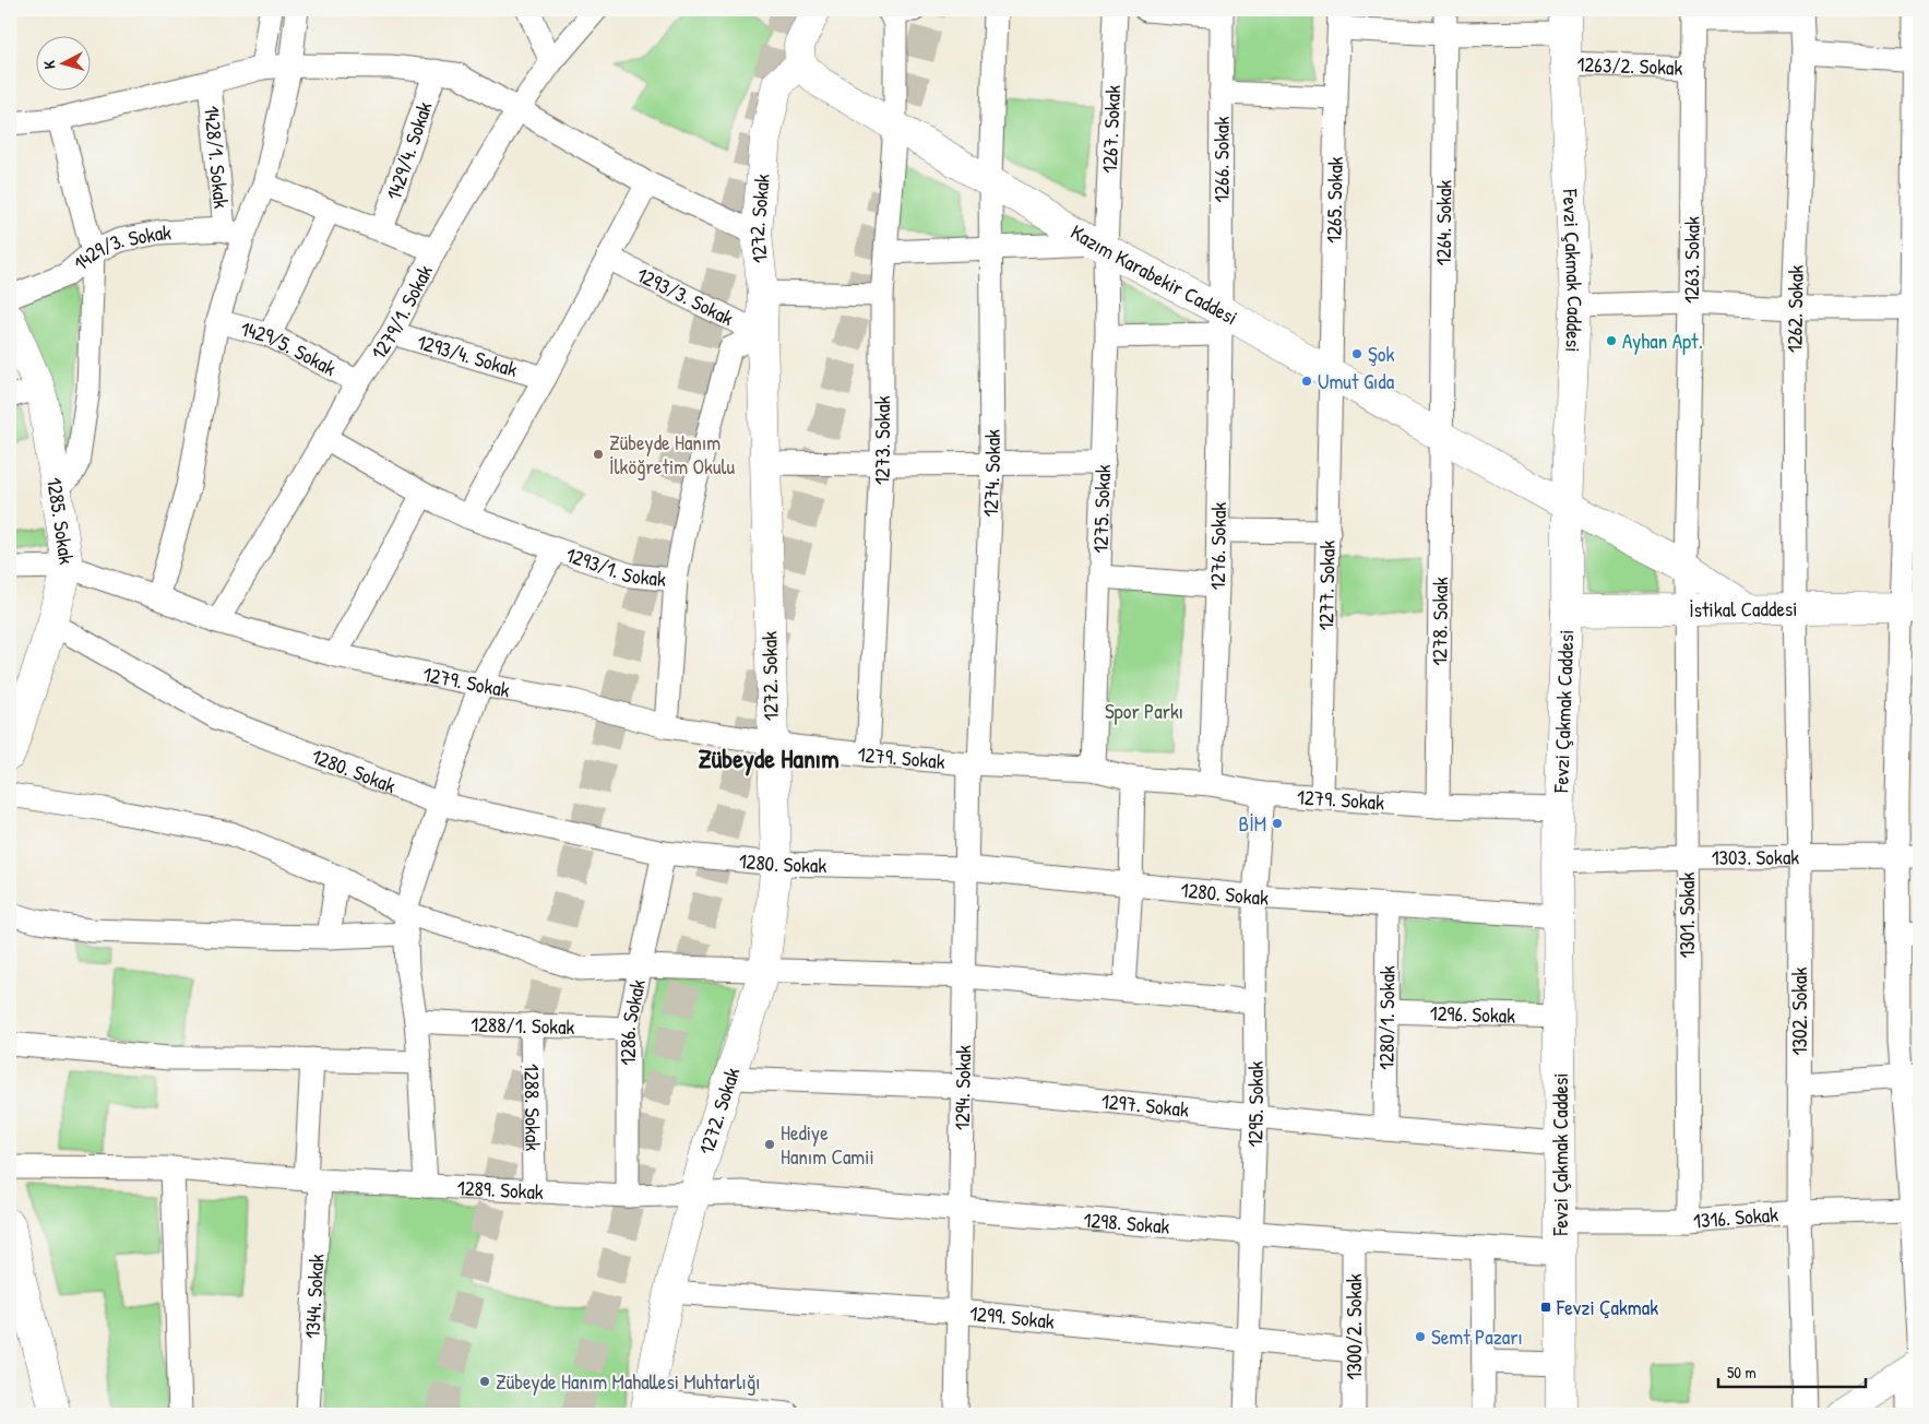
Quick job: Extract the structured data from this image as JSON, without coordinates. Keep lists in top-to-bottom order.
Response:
{
  "streets": {
    "street": [
      "1263/2. Sokak",
      "1267. Sokak",
      "1429/4. Sokak",
      "1428/1. Sokak",
      "1266. Sokak",
      "1265. Sokak",
      "1272. Sokak",
      "1264. Sokak",
      "1429/3. Sokak",
      "1263. Sokak",
      "Fevzi Çakmak Caddesi",
      "Kazım Karabekir Caddesi",
      "1293/3. Sokak",
      "1262. Sokak",
      "1279/1. Sokak",
      "1429/5. Sokak",
      "1293/4. Sokak",
      "1273. Sokak",
      "1274. Sokak",
      "1275. Sokak",
      "1285. Sokak",
      "1276. Sokak",
      "1293/1. Sokak",
      "1277. Sokak",
      "İstikal Caddesi",
      "1278. Sokak",
      "1279. Sokak",
      "1280. Sokak",
      "1303. Sokak",
      "1301. Sokak",
      "1302. Sokak",
      "1296. Sokak",
      "1280/1. Sokak",
      "1286. Sokak",
      "1288/1. Sokak",
      "1294. Sokak",
      "1295. Sokak",
      "1297. Sokak",
      "1288. Sokak",
      "1289. Sokak",
      "1316. Sokak",
      "1298. Sokak",
      "1344. Sokak",
      "1299. Sokak",
      "1300/2. Sokak"
    ]
  },
  "crossings": [
    ["1263/2. Sokak", "1263. Sokak"],
    ["1263/2. Sokak", "Fevzi Çakmak Caddesi"],
    ["1267. Sokak", "Kazım Karabekir Caddesi"],
    ["1267. Sokak", "1275. Sokak"],
    ["1428/1. Sokak", "1429/3. Sokak"],
    ["1266. Sokak", "Kazım Karabekir Caddesi"],
    ["1266. Sokak", "1276. Sokak"],
    ["1265. Sokak", "Kazım Karabekir Caddesi"],
    ["1265. Sokak", "1277. Sokak"],
    ["1272. Sokak", "Kazım Karabekir Caddesi"],
    ["1272. Sokak", "1293/3. Sokak"],
    ["1272. Sokak", "1279. Sokak"],
    ["1272. Sokak", "1280. Sokak"],
    ["1272. Sokak", "1297. Sokak"],
    ["1272. Sokak", "1289. Sokak"],
    ["1272. Sokak", "1298. Sokak"],
    ["1272. Sokak", "1299. Sokak"],
    ["1264. Sokak", "Kazım Karabekir Caddesi"],
    ["1264. Sokak", "1278. Sokak"],
    ["1263. Sokak", "Kazım Karabekir Caddesi"],
    ["1263. Sokak", "İstikal Caddesi"],
    ["1263. Sokak", "1301. Sokak"],
    ["Fevzi Çakmak Caddesi", "Kazım Karabekir Caddesi"],
    ["Fevzi Çakmak Caddesi", "İstikal Caddesi"],
    ["Fevzi Çakmak Caddesi", "1279. Sokak"],
    ["Fevzi Çakmak Caddesi", "1280. Sokak"],
    ["Fevzi Çakmak Caddesi", "1303. Sokak"],
    ["Fevzi Çakmak Caddesi", "1296. Sokak"],
    ["Fevzi Çakmak Caddesi", "1297. Sokak"],
    ["Fevzi Çakmak Caddesi", "1316. Sokak"],
    ["Fevzi Çakmak Caddesi", "1298. Sokak"],
    ["Kazım Karabekir Caddesi", "1273. Sokak"],
    ["Kazım Karabekir Caddesi", "1274. Sokak"],
    ["Kazım Karabekir Caddesi", "1275. Sokak"],
    ["Kazım Karabekir Caddesi", "1276. Sokak"],
    ["Kazım Karabekir Caddesi", "1277. Sokak"],
    ["Kazım Karabekir Caddesi", "İstikal Caddesi"],
    ["Kazım Karabekir Caddesi", "1278. Sokak"],
    ["1262. Sokak", "İstikal Caddesi"],
    ["1262. Sokak", "1302. Sokak"],
    ["1279/1. Sokak", "1429/5. Sokak"],
    ["1279/1. Sokak", "1293/4. Sokak"],
    ["1279/1. Sokak", "1293/1. Sokak"],
    ["1279/1. Sokak", "1279. Sokak"],
    ["1273. Sokak", "1279. Sokak"],
    ["1274. Sokak", "1279. Sokak"],
    ["1274. Sokak", "1294. Sokak"],
    ["1275. Sokak", "1279. Sokak"],
    ["1285. Sokak", "1279. Sokak"],
    ["1285. Sokak", "1280. Sokak"],
    ["1276. Sokak", "1279. Sokak"],
    ["1277. Sokak", "1279. Sokak"],
    ["İstikal Caddesi", "1301. Sokak"],
    ["İstikal Caddesi", "1302. Sokak"],
    ["1278. Sokak", "1279. Sokak"],
    ["1279. Sokak", "1294. Sokak"],
    ["1279. Sokak", "1295. Sokak"],
    ["1280. Sokak", "1280/1. Sokak"],
    ["1280. Sokak", "1286. Sokak"],
    ["1280. Sokak", "1294. Sokak"],
    ["1280. Sokak", "1295. Sokak"],
    ["1303. Sokak", "1301. Sokak"],
    ["1303. Sokak", "1302. Sokak"],
    ["1301. Sokak", "1316. Sokak"],
    ["1302. Sokak", "1316. Sokak"],
    ["1296. Sokak", "1280/1. Sokak"],
    ["1280/1. Sokak", "1297. Sokak"],
    ["1286. Sokak", "1288/1. Sokak"],
    ["1286. Sokak", "1289. Sokak"],
    ["1288/1. Sokak", "1288. Sokak"],
    ["1294. Sokak", "1297. Sokak"],
    ["1294. Sokak", "1298. Sokak"],
    ["1294. Sokak", "1299. Sokak"],
    ["1295. Sokak", "1297. Sokak"],
    ["1295. Sokak", "1298. Sokak"],
    ["1295. Sokak", "1299. Sokak"],
    ["1288. Sokak", "1289. Sokak"],
    ["1289. Sokak", "1298. Sokak"],
    ["1289. Sokak", "1344. Sokak"],
    ["1298. Sokak", "1300/2. Sokak"],
    ["1299. Sokak", "1300/2. Sokak"]
  ],
  "districts": ["Zübeyde Hanım"],
  "parks": ["Spor Parkı"],
  "places": {
    "other": [
      "Ayhan Apt.",
      "Şok",
      "Umut Gıda",
      "Zübeyde Hanım İlköğretim Okulu",
      "BİM",
      "Hediye Hanım Camii",
      "Semt Pazarı",
      "Zübeyde Hanım Mahallesi Muhtarlığı"
    ],
    "transit": ["Fevzi Çakmak"]
  },
  "scale_bar": "50 m",
  "north": "left"
}
